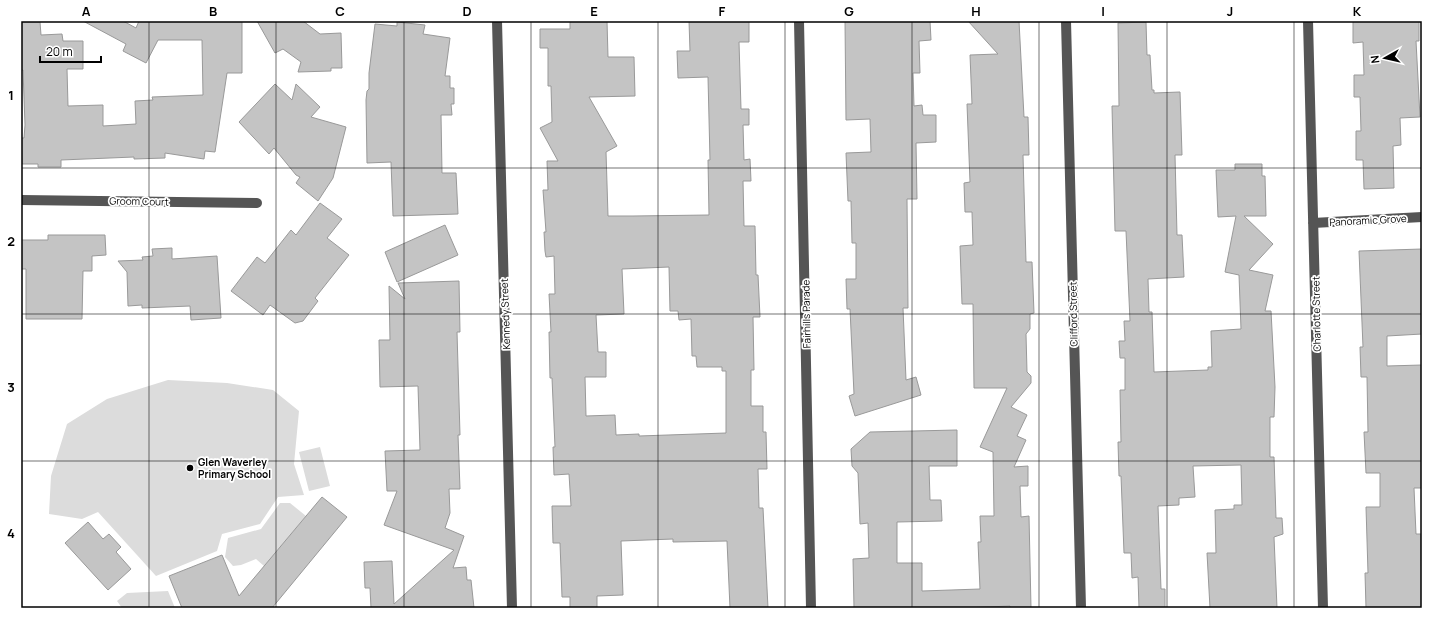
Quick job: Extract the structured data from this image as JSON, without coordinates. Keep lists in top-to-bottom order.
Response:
{
  "streets": {
    "street": [
      "Groom Court",
      "Panoramic Grove",
      "Kennedy Street",
      "Fairhills Parade",
      "Clifford Street",
      "Charlotte Street"
    ]
  },
  "crossings": [
    ["Panoramic Grove", "Charlotte Street"]
  ],
  "places": ["Glen Waverley Primary School"],
  "scale_bar": "20 m",
  "north": "left",
  "grid": {
    "columns": [
      "A",
      "B",
      "C",
      "D",
      "E",
      "F",
      "G",
      "H",
      "I",
      "J",
      "K"
    ],
    "rows": [
      "1",
      "2",
      "3",
      "4"
    ]
  }
}
